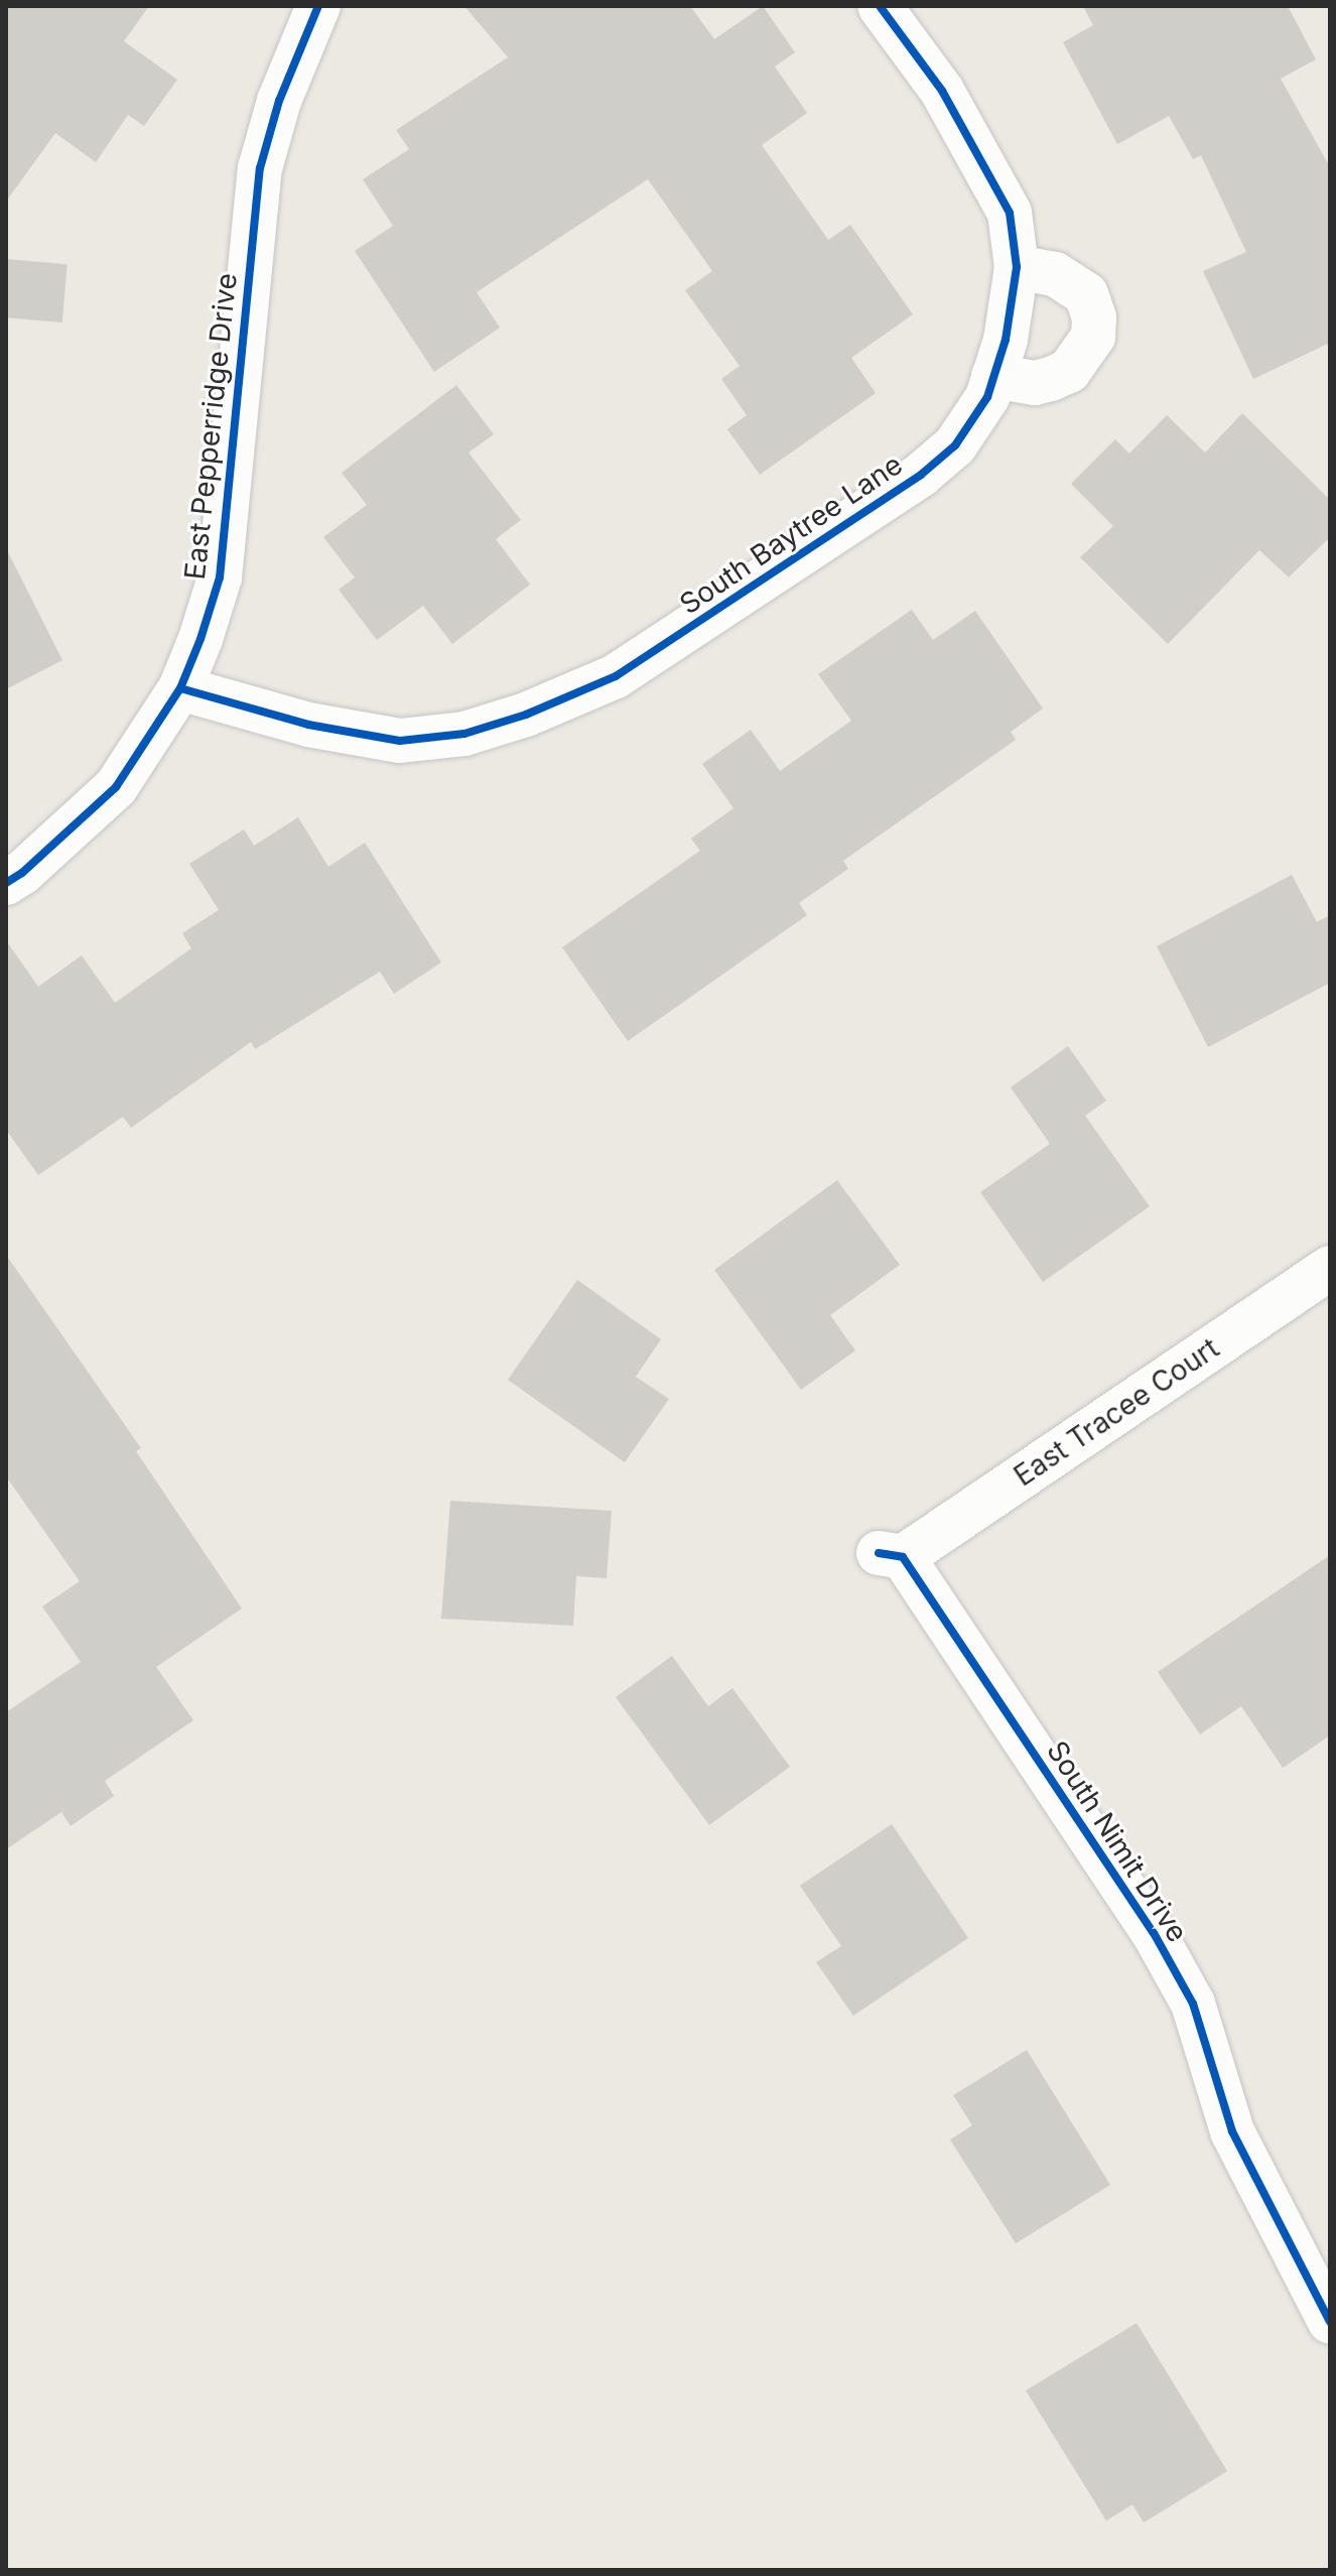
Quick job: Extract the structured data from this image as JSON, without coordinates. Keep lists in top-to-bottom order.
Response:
{
  "streets": {
    "street": [
      "East Pepperridge Drive",
      "South Baytree Lane",
      "East Tracee Court",
      "South Nimit Drive"
    ]
  },
  "crossings": [
    ["East Pepperridge Drive", "South Baytree Lane"],
    ["East Tracee Court", "South Nimit Drive"]
  ]
}
